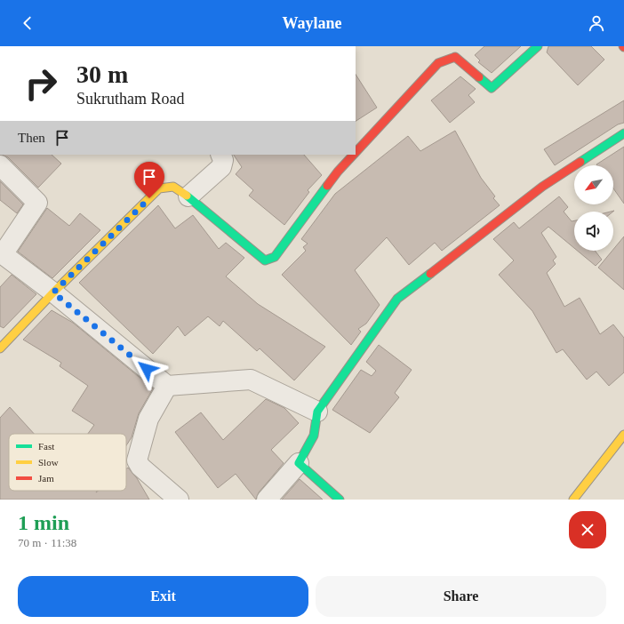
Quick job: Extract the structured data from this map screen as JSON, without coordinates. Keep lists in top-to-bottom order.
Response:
{
  "legend": ["Fast", "Slow", "Jam"],
  "north": "bottom left",
  "page": {
    "header": "Waylane",
    "turn": ["30 m", "Sukrutham Road"],
    "then": "Then",
    "heading": ["1 min", "70 m · 11:38"],
    "buttons": ["Exit", "Share"]
  }
}
